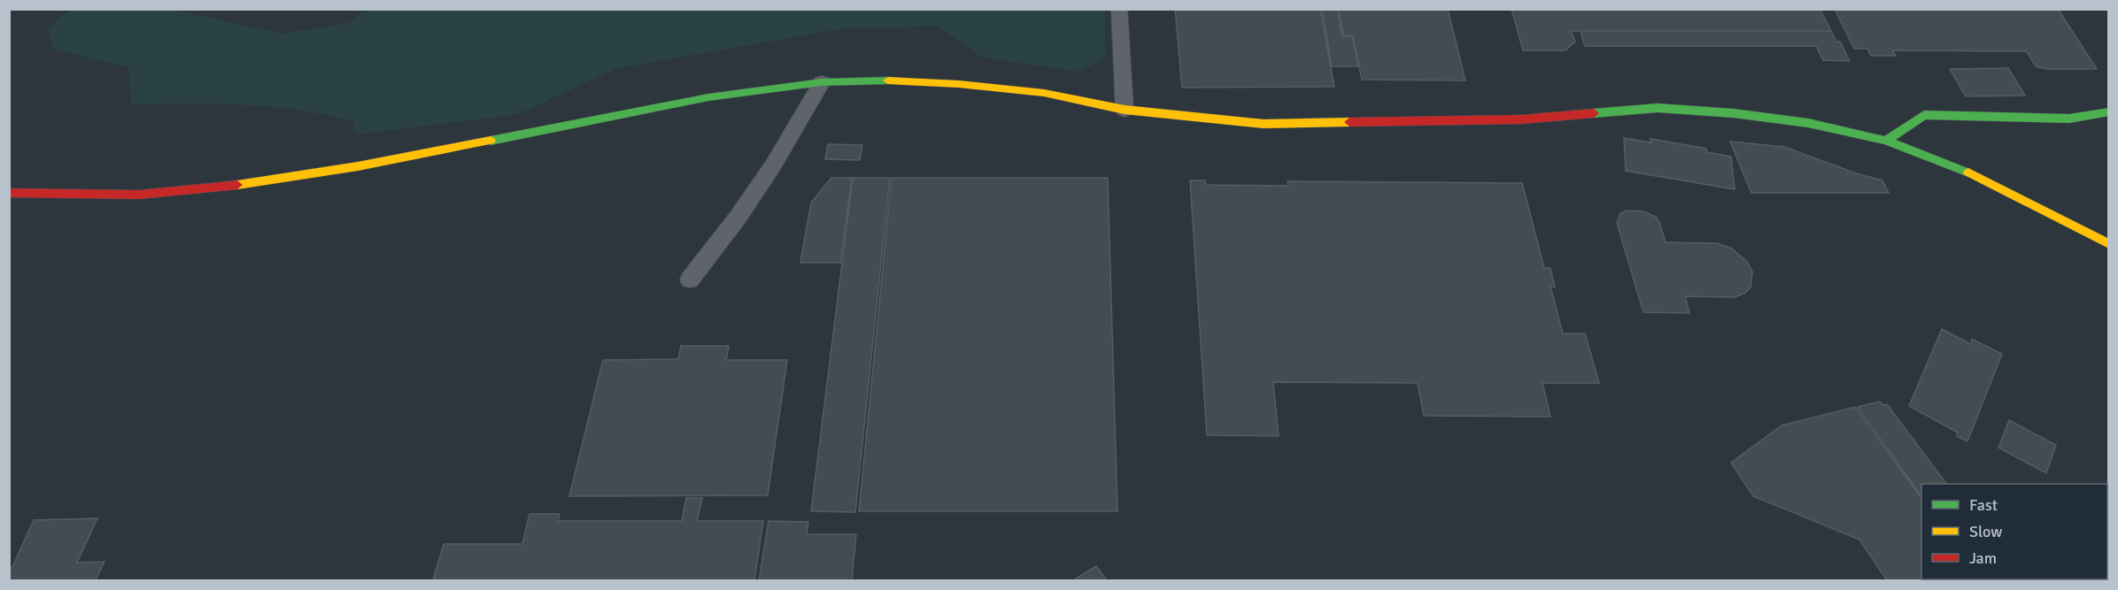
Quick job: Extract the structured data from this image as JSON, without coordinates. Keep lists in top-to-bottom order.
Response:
{
  "legend": ["Fast", "Slow", "Jam"]
}
